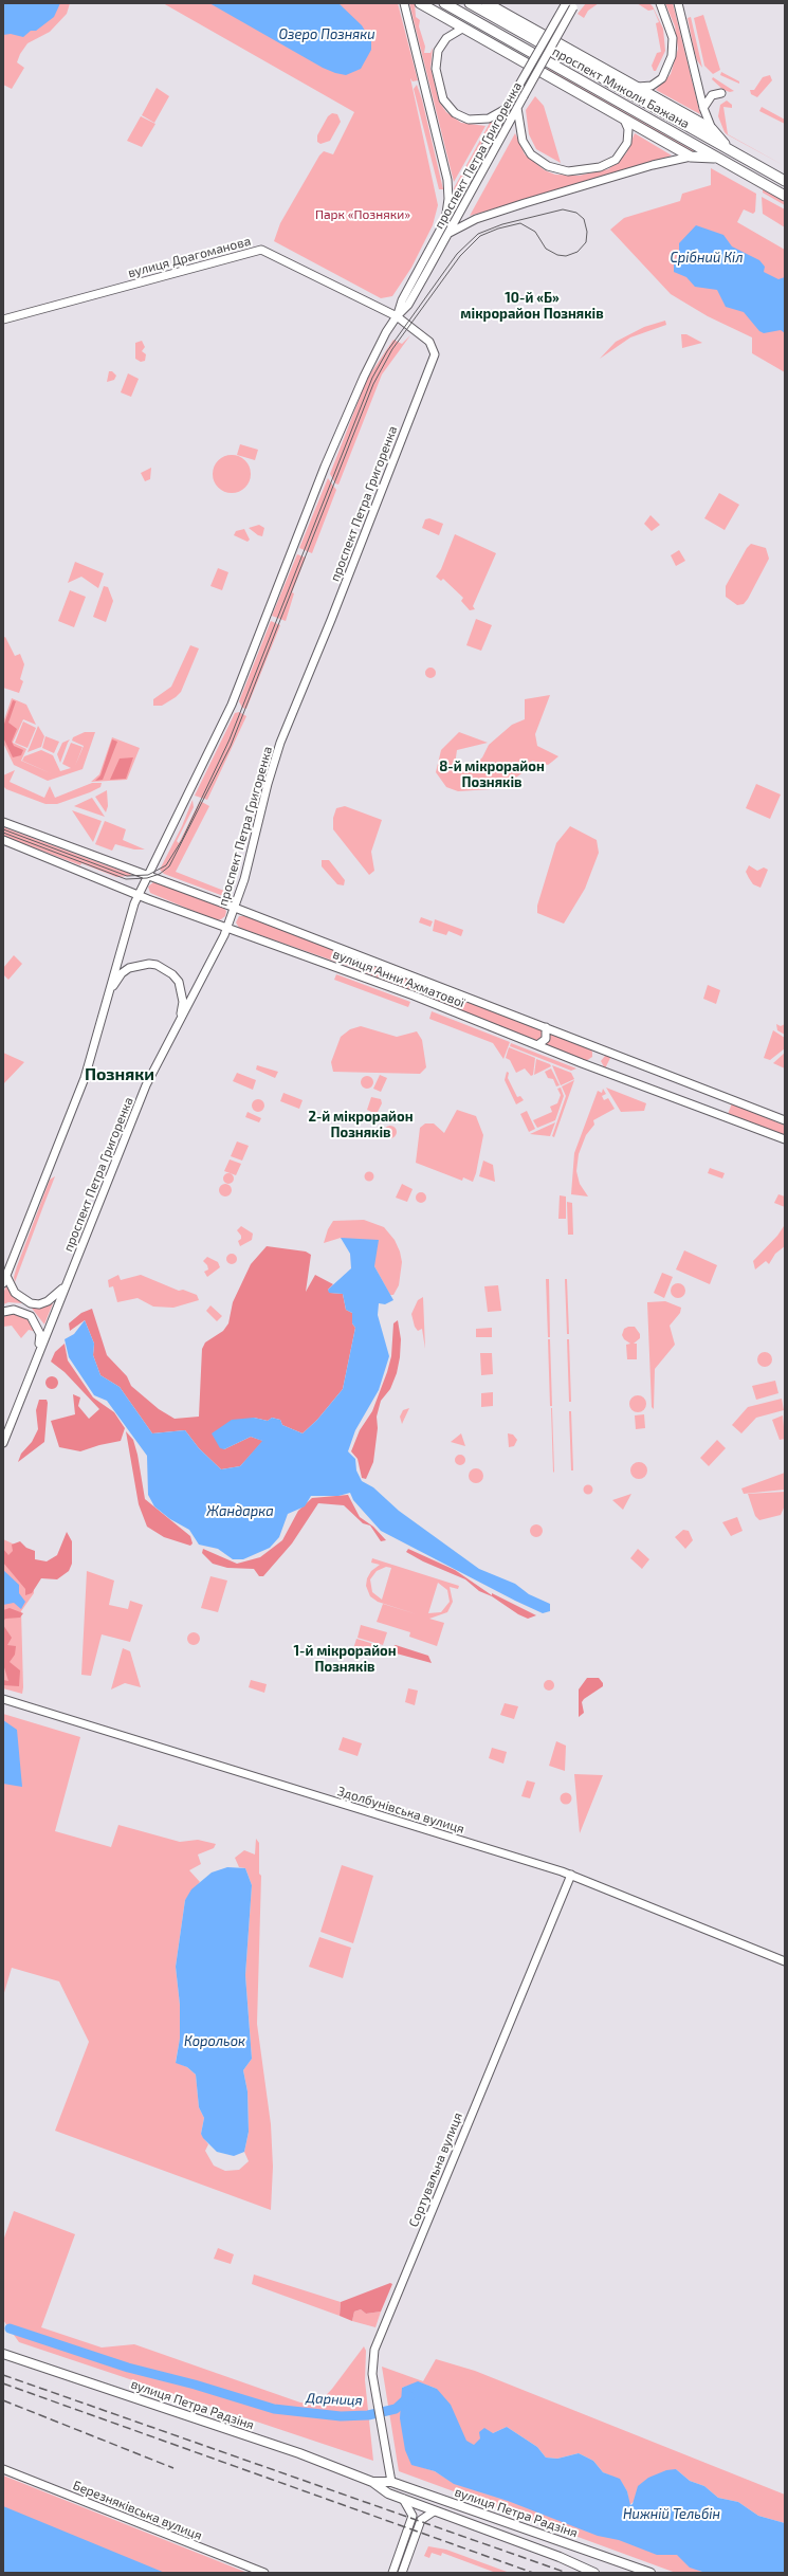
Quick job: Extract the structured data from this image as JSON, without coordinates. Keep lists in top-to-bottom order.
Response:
{
  "streets": {
    "highway": ["проспект Миколи Бажана"],
    "main road": [
      "проспект Петра Григоренка",
      "вулиця Драгоманова",
      "вулиця Анни Ахматової",
      "Здолбунівська вулиця",
      "Сортувальна вулиця",
      "вулиця Петра Радзіня",
      "Березняківська вулиця"
    ]
  },
  "crossings": [
    ["проспект Петра Григоренка", "вулиця Драгоманова"],
    ["проспект Петра Григоренка", "вулиця Анни Ахматової"],
    ["Здолбунівська вулиця", "Сортувальна вулиця"],
    ["Сортувальна вулиця", "вулиця Петра Радзіня"]
  ],
  "districts": [
    "10-й «Б» мікрорайон Позняків",
    "8-й мікрорайон Позняків",
    "Позняки",
    "2-й мікрорайон Позняків",
    "1-й мікрорайон Позняків"
  ],
  "water": [
    "Озеро Позняки",
    "Срібний Кіл",
    "Жандарка",
    "Корольок",
    "Дарниця",
    "Нижній Тельбін"
  ],
  "parks": ["Парк «Позняки»"]
}
